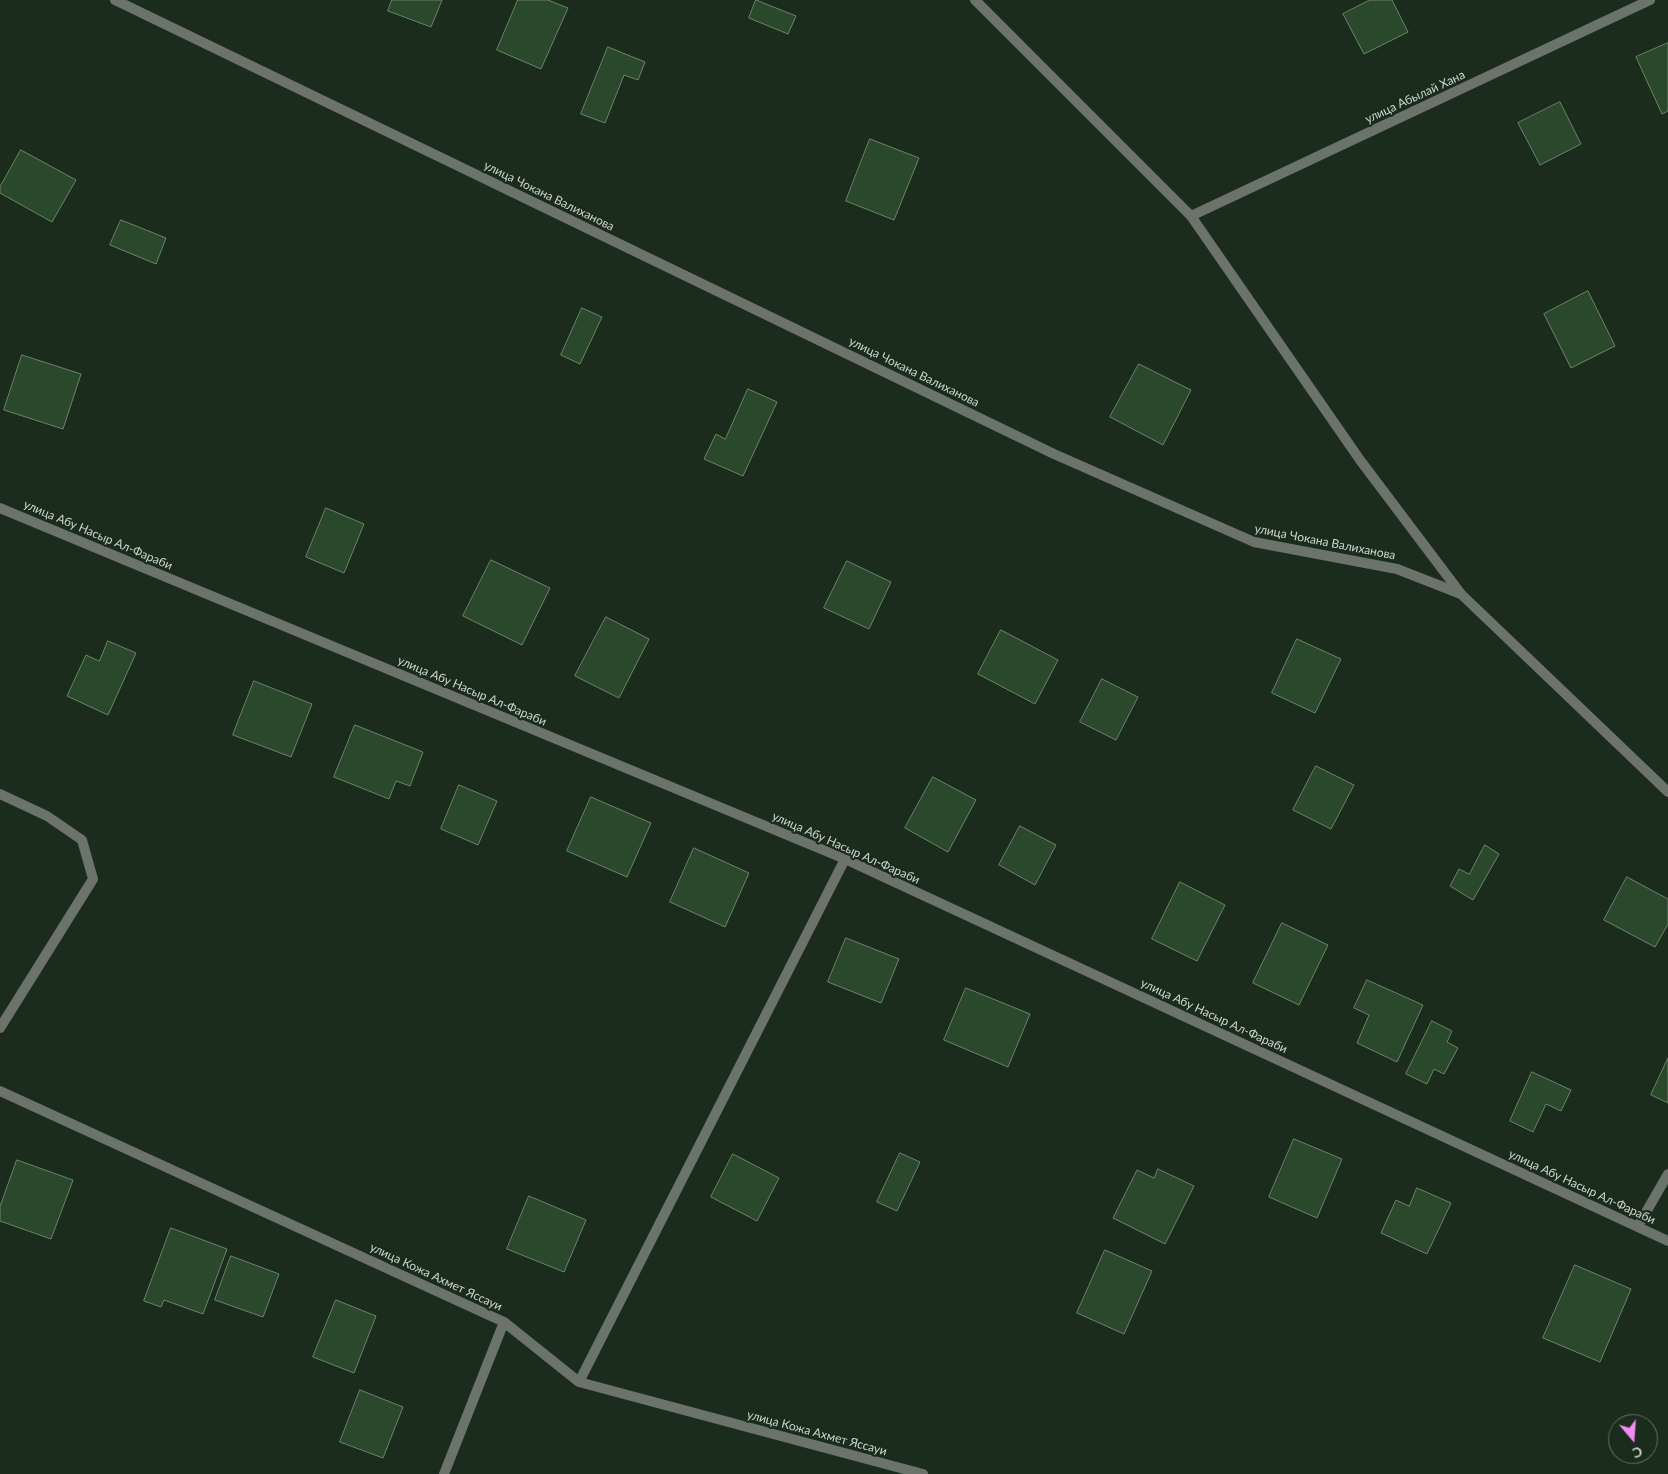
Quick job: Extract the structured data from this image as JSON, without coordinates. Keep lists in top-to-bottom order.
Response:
{
  "streets": {
    "street": [
      "улица Абылай Хана",
      "улица Чокана Валиханова",
      "улица Абу Насыр Ал-Фараби",
      "улица Кожа Ахмет Яссауи"
    ]
  },
  "north": "bottom"
}
